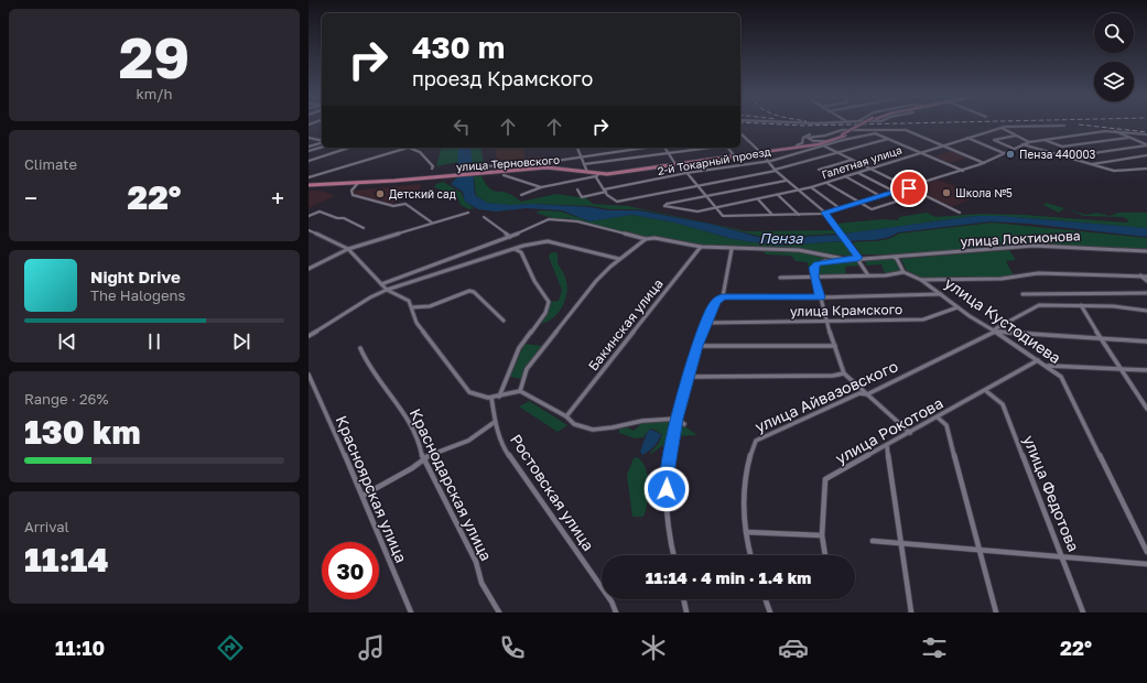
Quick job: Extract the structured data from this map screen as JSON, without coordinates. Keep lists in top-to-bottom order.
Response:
{
  "streets": {
    "main road": ["улица Терновского"],
    "street": [
      "2-й Токарный проезд",
      "Галетная улица",
      "улица Локтионова",
      "улица Крамского",
      "улица Кустодиева",
      "Бакинская улица",
      "улица Айвазовского",
      "улица Рокотова",
      "Краснодарская улица",
      "Красноярская улица",
      "Ростовская улица",
      "улица Федотова"
    ]
  },
  "crossings": [
    ["улица Крамского", "улица Кустодиева"],
    ["улица Кустодиева", "улица Айвазовского"],
    ["улица Кустодиева", "улица Рокотова"],
    ["улица Рокотова", "улица Федотова"]
  ],
  "water": ["Пенза"],
  "places": ["Пенза 440003", "Школа №5", "Детский сад"],
  "page": {
    "tile": [
      ["29", "km/h"],
      "Climate",
      ["Range · 26%", "130 km"],
      ["Arrival", "11:14"]
    ],
    "turn": ["430 m", "проезд Крамского"],
    "heat": ["−", "22°", "+"],
    "song": ["Night Drive", "The Halogens"],
    "limit": "30",
    "trip": "11:14 · 4 min · 1.4 km",
    "tabs": ["11:10", "22°"]
  }
}
